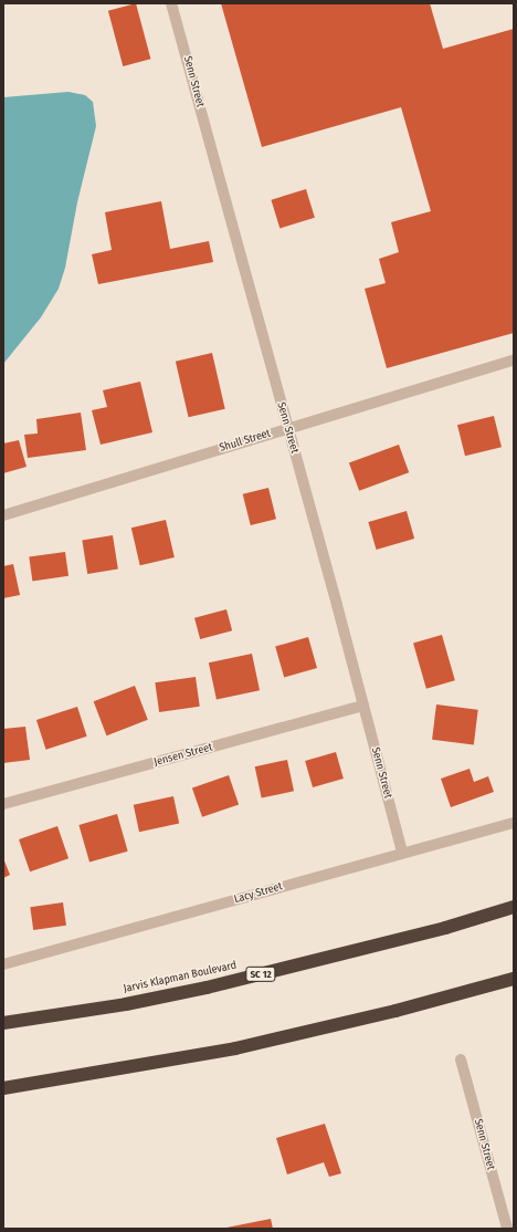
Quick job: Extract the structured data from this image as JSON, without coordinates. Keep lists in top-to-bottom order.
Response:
{
  "streets": {
    "highway": ["SC 12", "Jarvis Klapman Boulevard"],
    "street": [
      "Senn Street",
      "Shull Street",
      "Jensen Street",
      "Lacy Street"
    ]
  },
  "crossings": [
    ["Senn Street", "Shull Street"],
    ["Senn Street", "Jensen Street"],
    ["Senn Street", "Lacy Street"]
  ]
}
